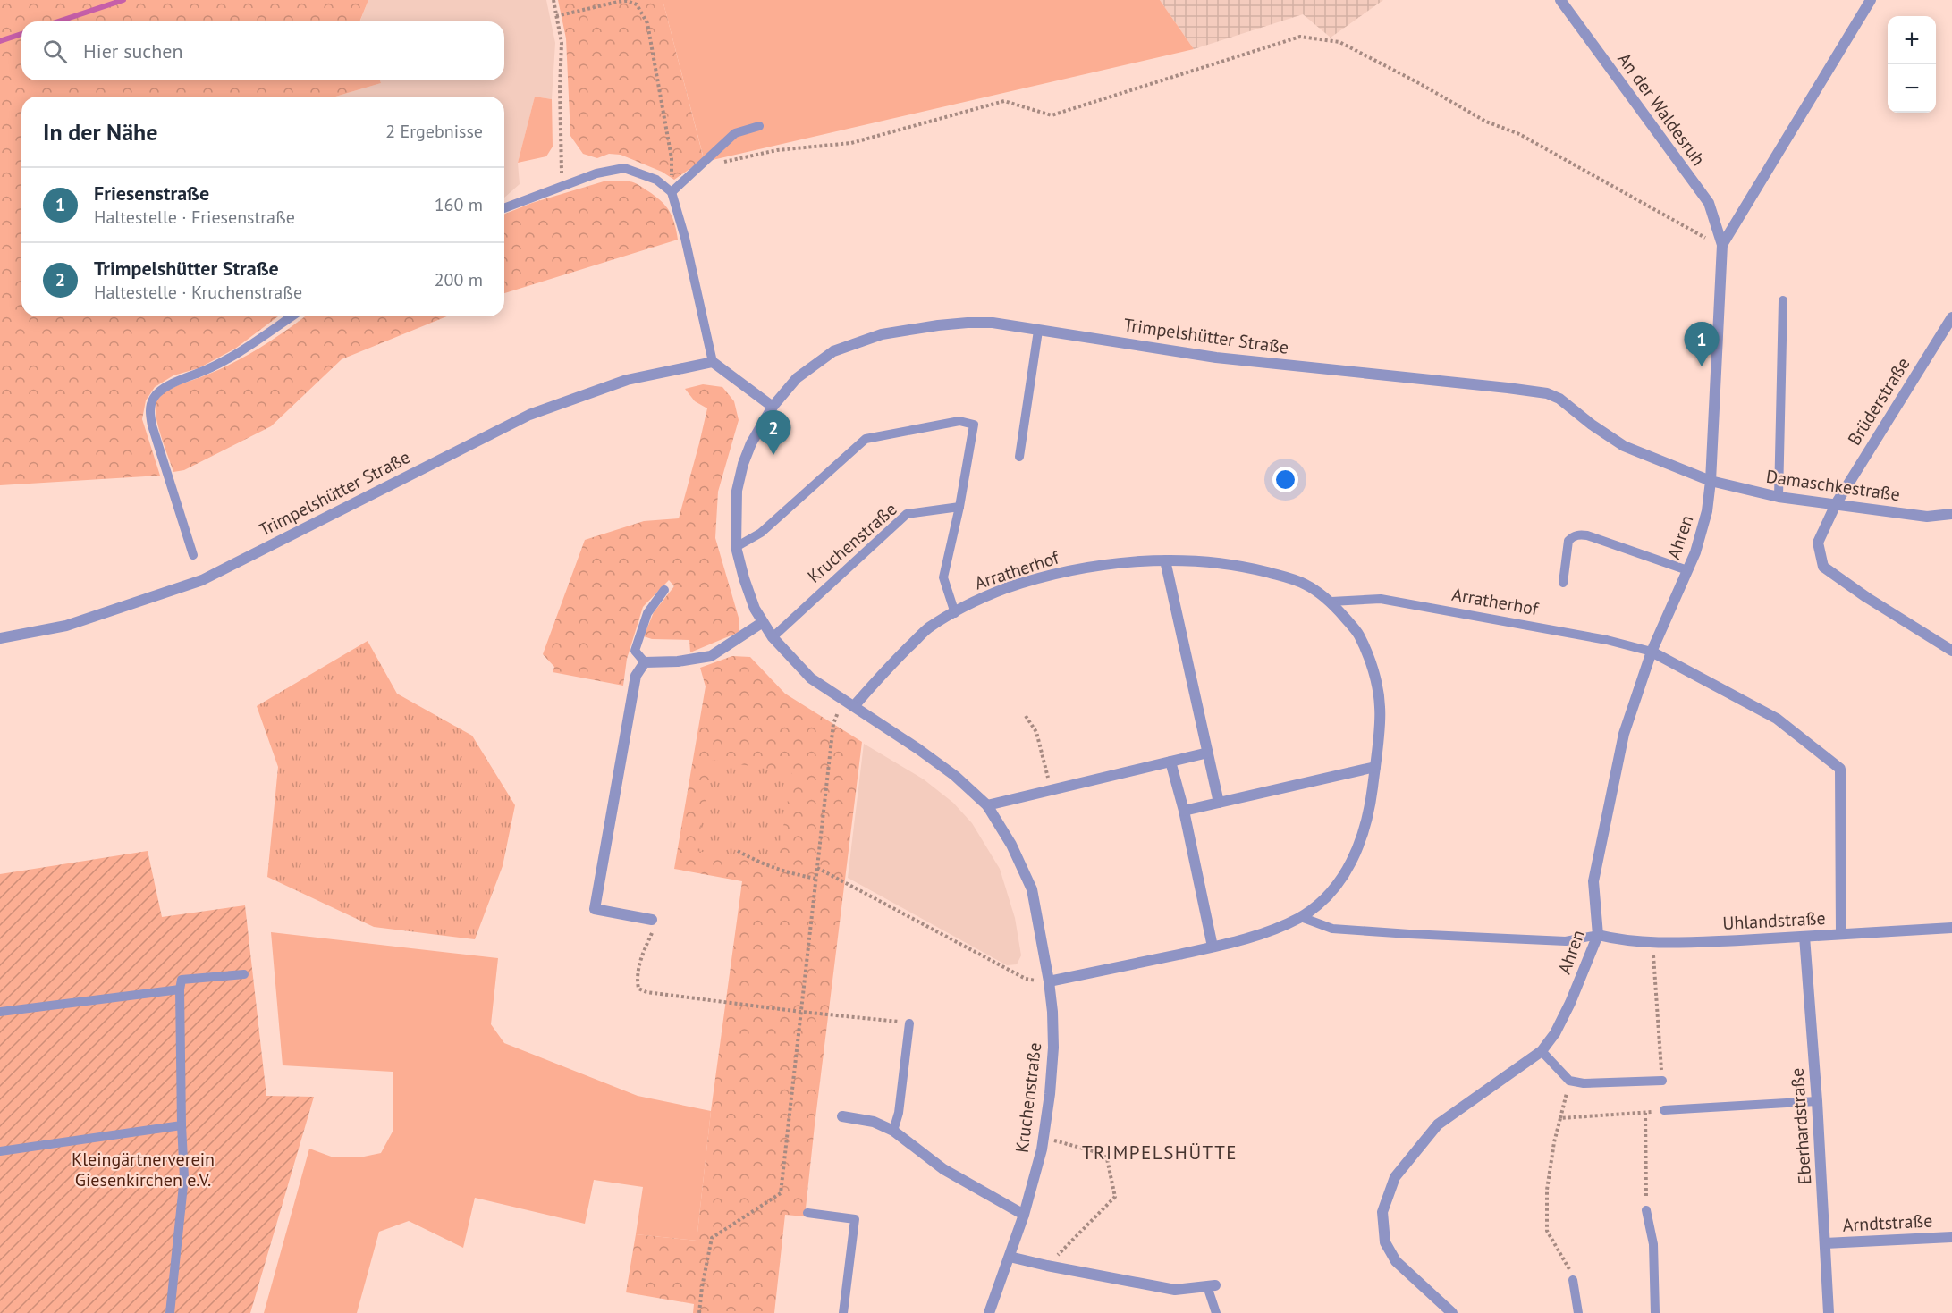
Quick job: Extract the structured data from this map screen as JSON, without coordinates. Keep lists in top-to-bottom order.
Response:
{
  "streets": {
    "street": [
      "An der Waldesruh",
      "Trimpelshütter Straße",
      "Brüderstraße",
      "Damaschkestraße",
      "Ahren",
      "Kruchenstraße",
      "Arratherhof",
      "Uhlandstraße",
      "Eberhardstraße",
      "Arndtstraße"
    ]
  },
  "crossings": [
    ["An der Waldesruh", "Ahren"],
    ["Trimpelshütter Straße", "Damaschkestraße"],
    ["Trimpelshütter Straße", "Ahren"],
    ["Trimpelshütter Straße", "Kruchenstraße"],
    ["Brüderstraße", "Damaschkestraße"],
    ["Damaschkestraße", "Ahren"],
    ["Ahren", "Arratherhof"],
    ["Ahren", "Uhlandstraße"],
    ["Kruchenstraße", "Arratherhof"],
    ["Uhlandstraße", "Eberhardstraße"],
    ["Eberhardstraße", "Arndtstraße"]
  ],
  "districts": ["TRIMPELSHÜTTE"],
  "parks": ["Kleingärtnerverein Giesenkirchen e.V."],
  "page": {
    "map_buttons": ["+", "−"],
    "search": "Hier suchen",
    "heading": ["In der Nähe", "2 Ergebnisse"],
    "list": [
      {
        "mark": "1",
        "name": "Friesenstraße",
        "note": "Haltestelle · Friesenstraße",
        "value": "160 m"
      },
      {
        "mark": "2",
        "name": "Trimpelshütter Straße",
        "note": "Haltestelle · Kruchenstraße",
        "value": "200 m"
      }
    ],
    "pins": ["1", "2"]
  }
}
